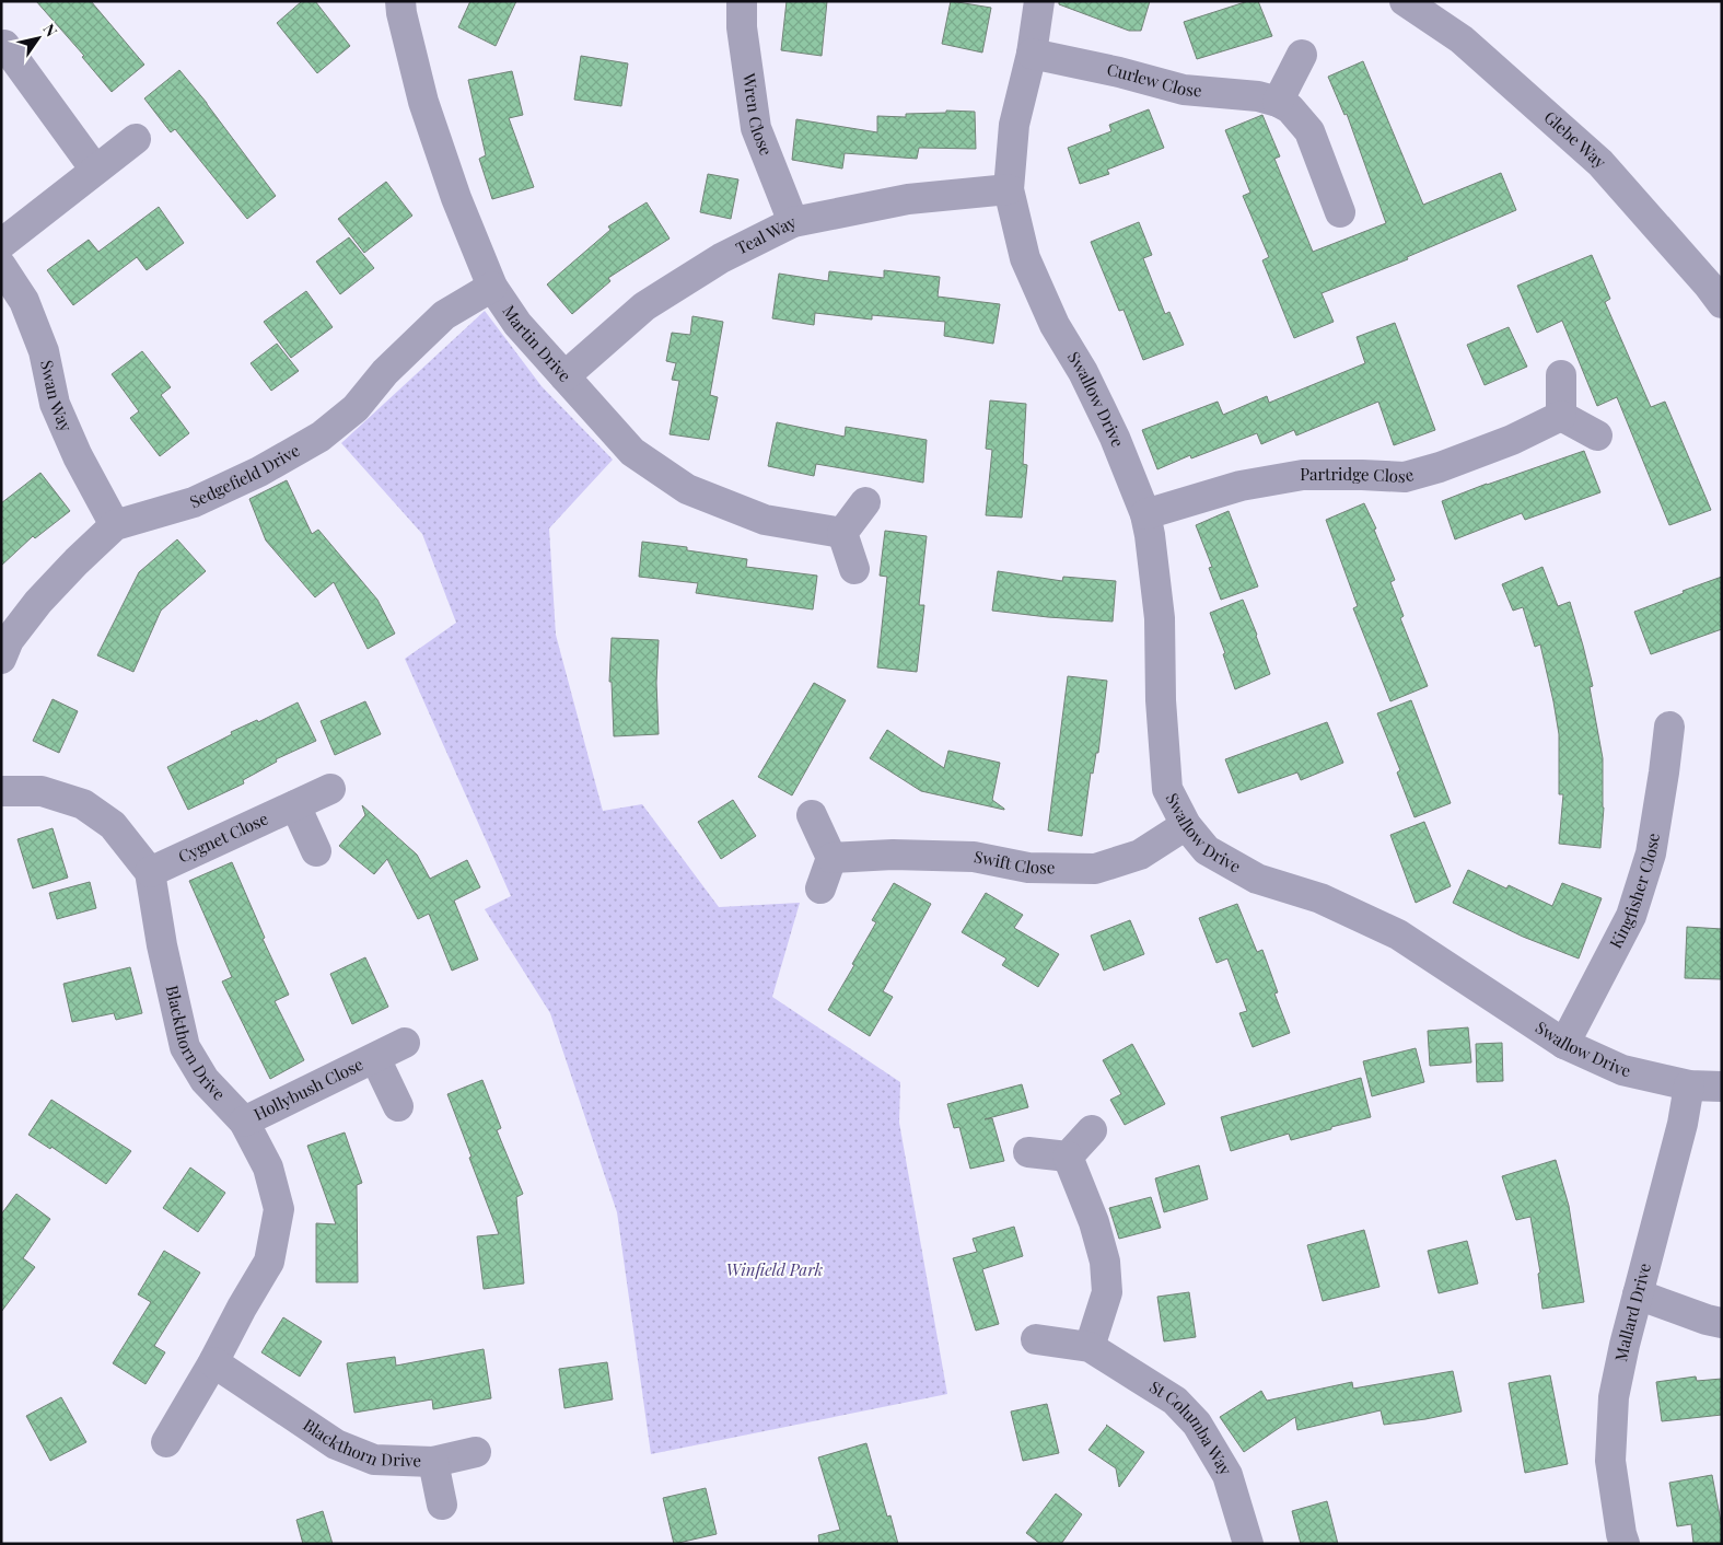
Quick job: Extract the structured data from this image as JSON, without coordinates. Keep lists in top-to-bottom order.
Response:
{
  "streets": {
    "street": [
      "Curlew Close",
      "Wren Close",
      "Glebe Way",
      "Teal Way",
      "Martin Drive",
      "Swan Way",
      "Swallow Drive",
      "Partridge Close",
      "Sedgefield Drive",
      "Cygnet Close",
      "Swift Close",
      "Kingfisher Close",
      "Blackthorn Drive",
      "Hollybush Close",
      "Mallard Drive",
      "St Columba Way"
    ]
  },
  "crossings": [
    ["Wren Close", "Teal Way"],
    ["Teal Way", "Martin Drive"],
    ["Teal Way", "Swallow Drive"],
    ["Martin Drive", "Sedgefield Drive"],
    ["Swan Way", "Sedgefield Drive"],
    ["Swallow Drive", "Partridge Close"],
    ["Swallow Drive", "Swift Close"],
    ["Swallow Drive", "Kingfisher Close"],
    ["Swallow Drive", "Mallard Drive"],
    ["Cygnet Close", "Blackthorn Drive"],
    ["Blackthorn Drive", "Hollybush Close"]
  ],
  "parks": ["Winfield Park"],
  "north": "top right"
}
